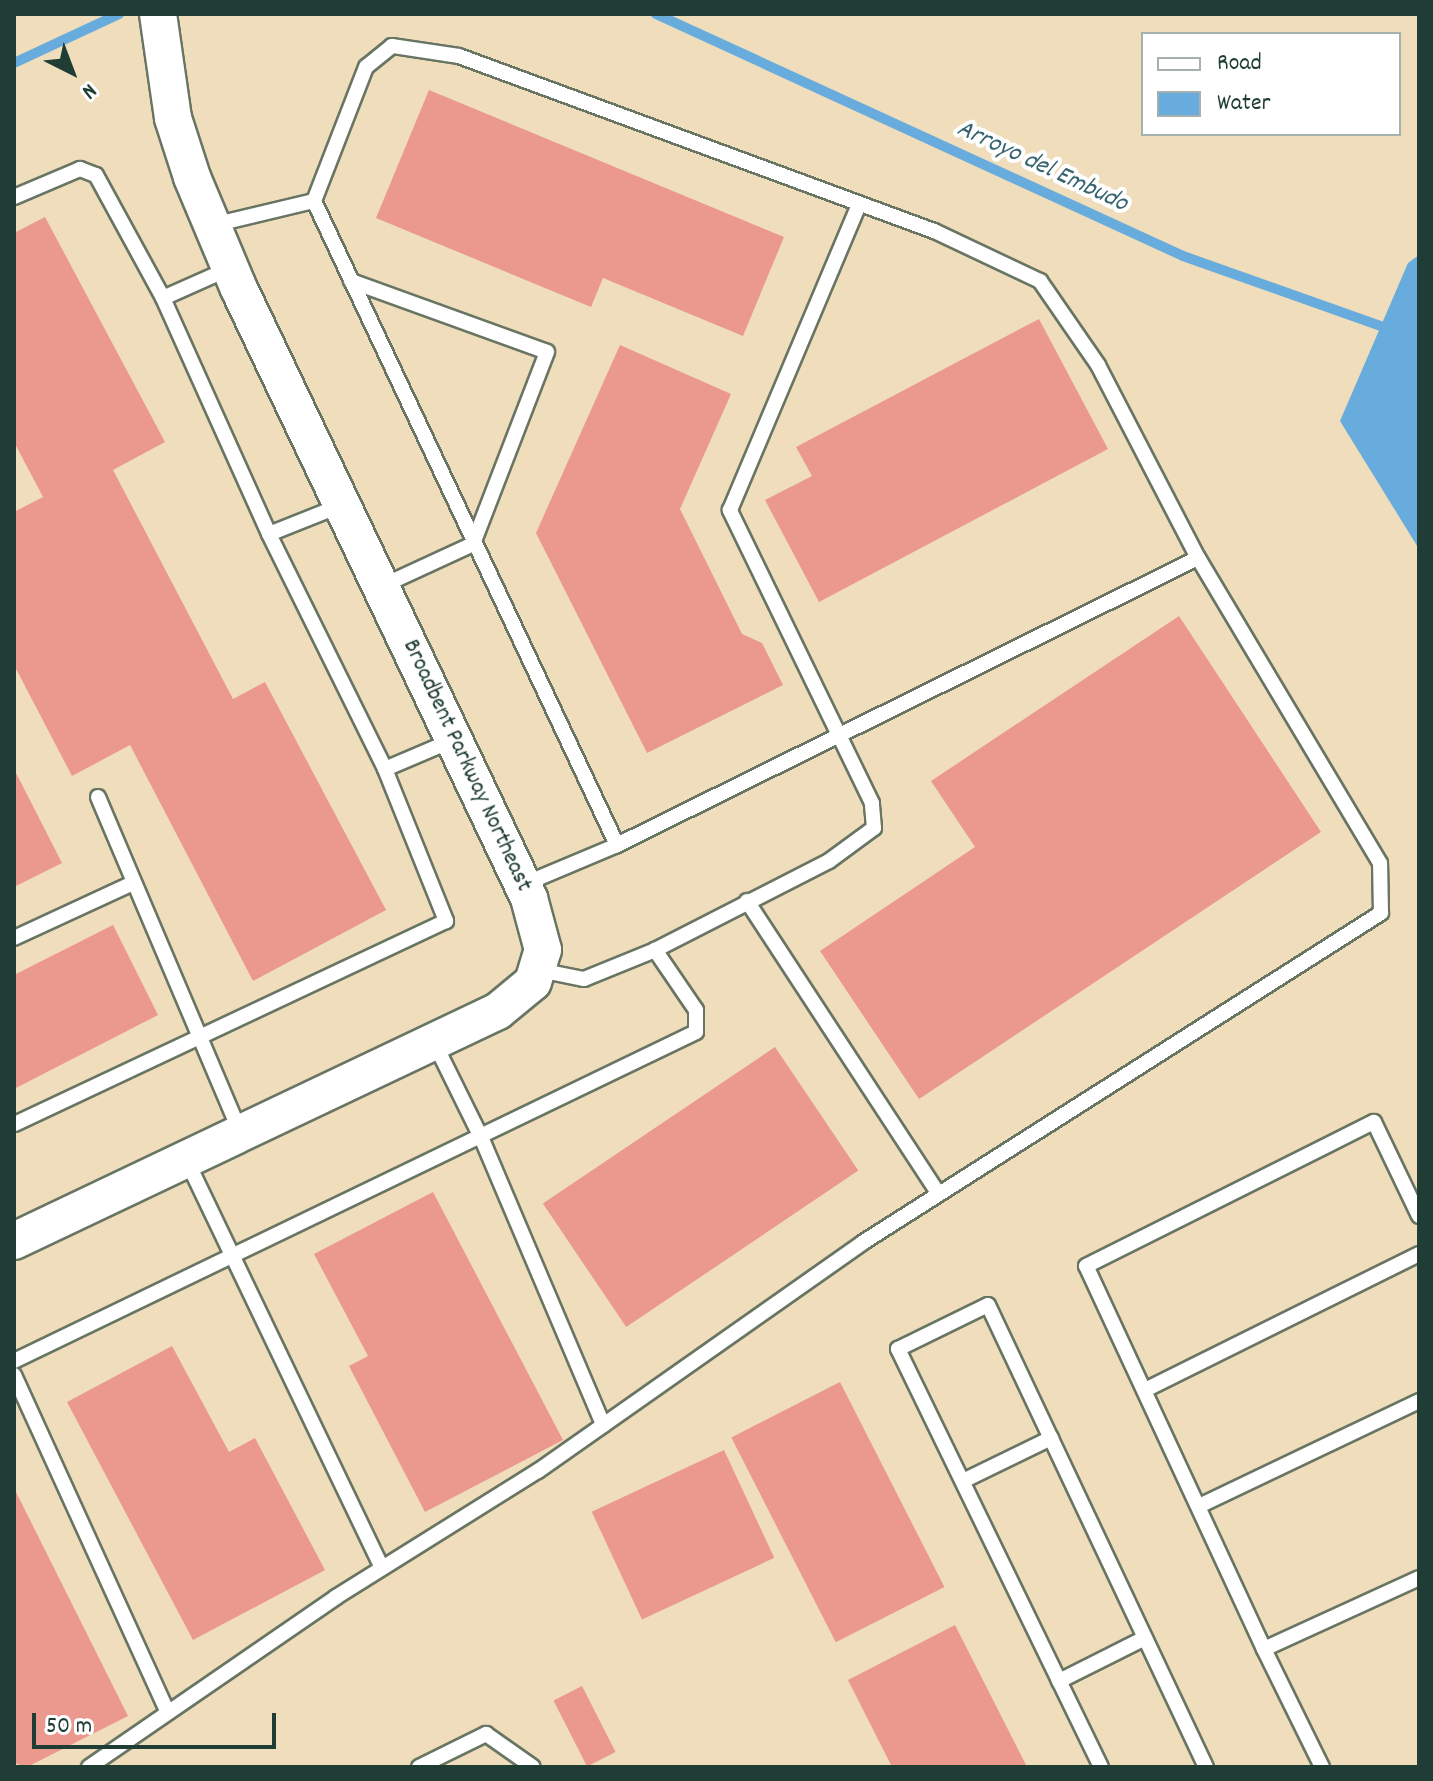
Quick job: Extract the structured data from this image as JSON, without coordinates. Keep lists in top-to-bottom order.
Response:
{
  "streets": {
    "street": ["Broadbent Parkway Northeast"]
  },
  "water": ["Arroyo del Embudo"],
  "legend": ["Road", "Water"],
  "scale_bar": "50 m",
  "north": "bottom right"
}
